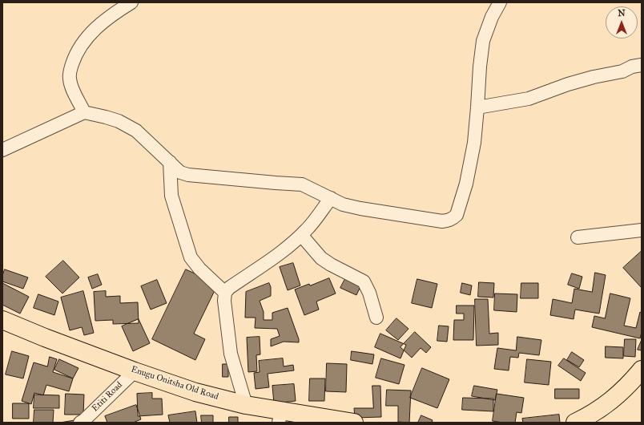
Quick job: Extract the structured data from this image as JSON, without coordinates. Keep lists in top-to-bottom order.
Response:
{
  "streets": {
    "main road": ["Enugu Onitsha Old Road"],
    "street": ["Etiti Road"]
  },
  "crossings": [
    ["Enugu Onitsha Old Road", "Etiti Road"]
  ],
  "north": "top"
}
